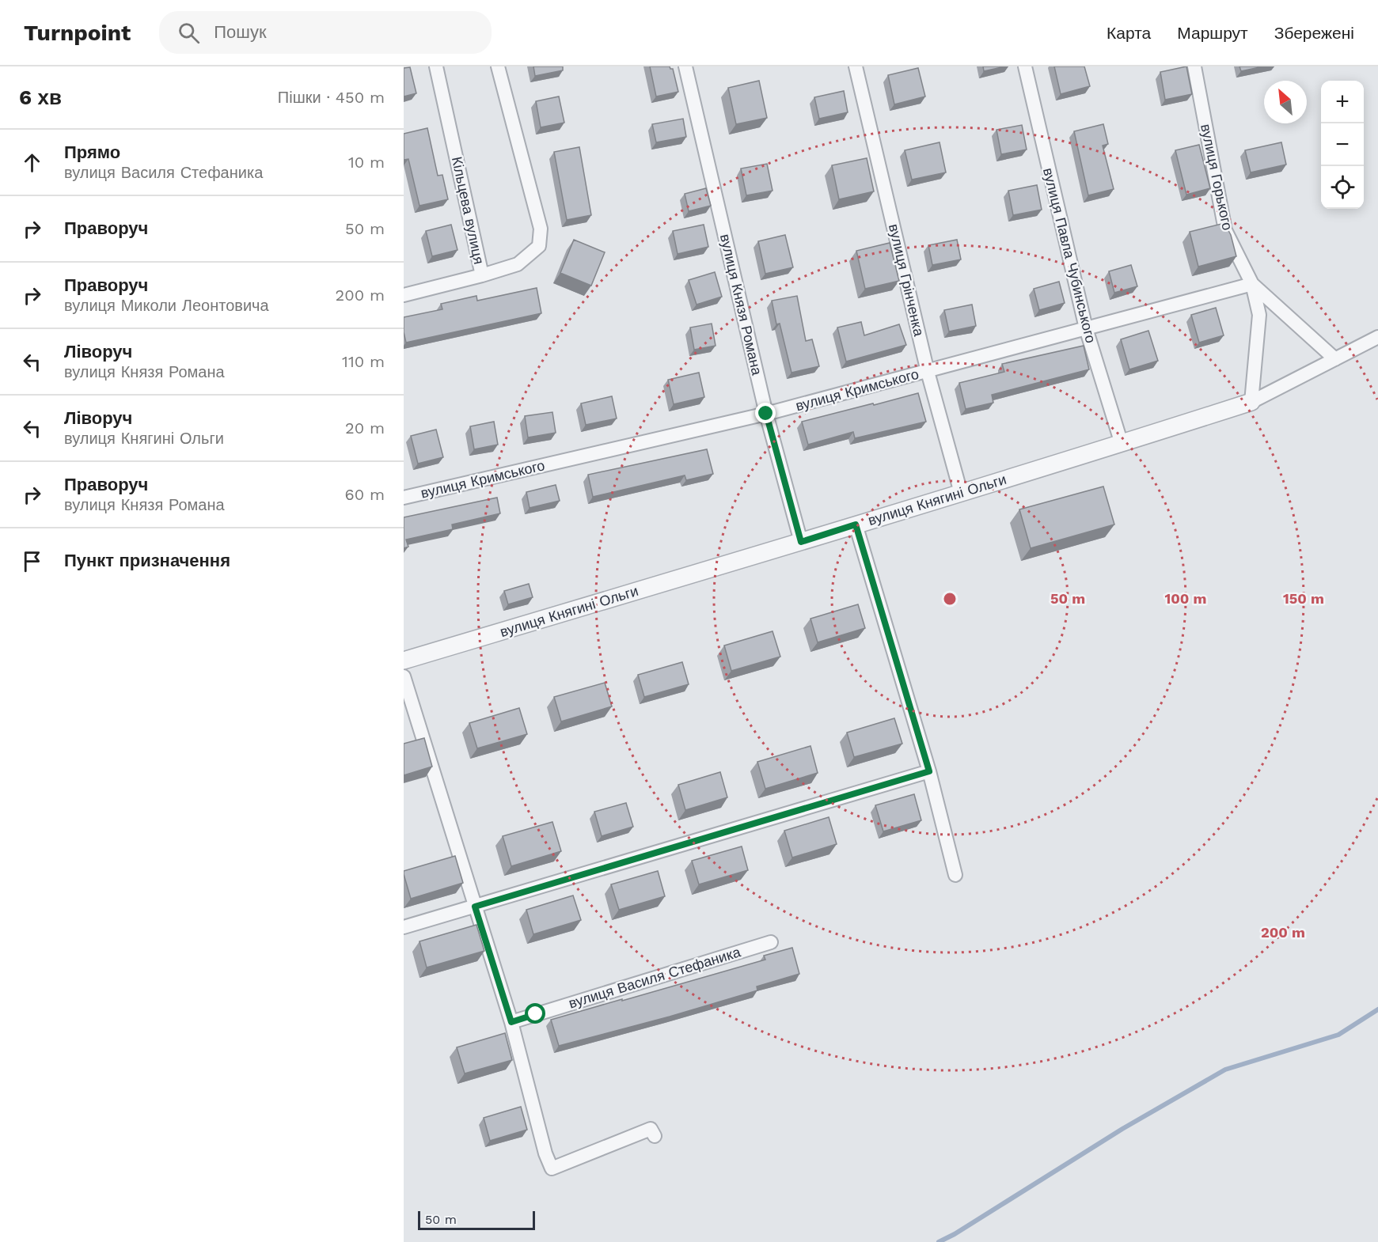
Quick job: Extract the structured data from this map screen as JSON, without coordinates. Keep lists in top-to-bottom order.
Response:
{
  "streets": {
    "street": [
      "вулиця Горького",
      "Кільцева вулиця",
      "вулиця Павла Чубинського",
      "вулиця Грінченка",
      "вулиця Князя Романа",
      "вулиця Кримського",
      "вулиця Княгині Ольги",
      "вулиця Василя Стефаника"
    ]
  },
  "crossings": [
    ["вулиця Горького", "вулиця Кримського"],
    ["вулиця Павла Чубинського", "вулиця Кримського"],
    ["вулиця Павла Чубинського", "вулиця Княгині Ольги"],
    ["вулиця Грінченка", "вулиця Кримського"],
    ["вулиця Грінченка", "вулиця Княгині Ольги"],
    ["вулиця Князя Романа", "вулиця Кримського"],
    ["вулиця Князя Романа", "вулиця Княгині Ольги"]
  ],
  "scale_bar": "50 m",
  "north": "top left",
  "page": {
    "header": "Turnpoint",
    "search": "Пошук",
    "nav": ["Карта", "Маршрут", "Збережені"],
    "heading": ["6 хв", "Пішки · 450 m"],
    "map_buttons": ["+", "−"],
    "list": [
      ["Прямо", "вулиця Василя Стефаника", "10 m"],
      ["Праворуч", "50 m"],
      ["Праворуч", "вулиця Миколи Леонтовича", "200 m"],
      ["Ліворуч", "вулиця Князя Романа", "110 m"],
      ["Ліворуч", "вулиця Княгині Ольги", "20 m"],
      ["Праворуч", "вулиця Князя Романа", "60 m"],
      "Пункт призначення"
    ],
    "scale": "50 m"
  },
  "rings": [
    "50 m",
    "100 m",
    "150 m",
    "200 m"
  ]
}
